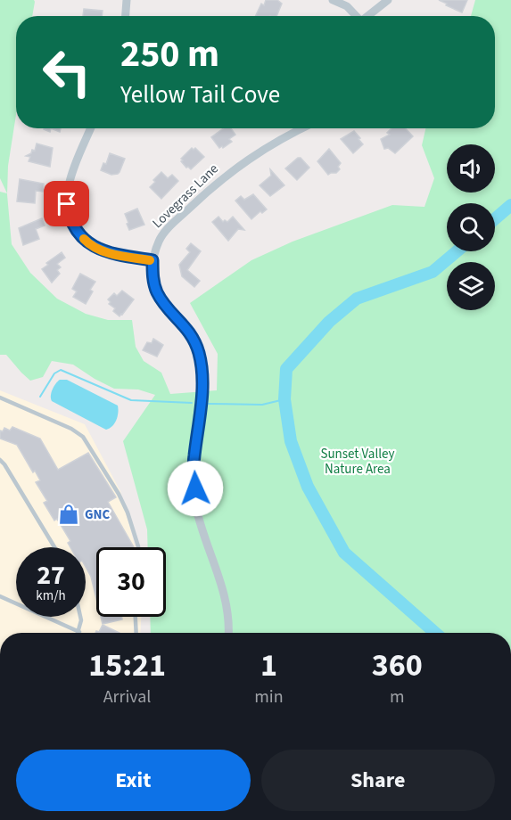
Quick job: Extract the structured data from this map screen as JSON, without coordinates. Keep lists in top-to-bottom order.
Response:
{
  "streets": {
    "street": ["Lovegrass Lane"]
  },
  "parks": ["Sunset Valley Nature Area"],
  "places": {
    "shop": ["GNC"]
  },
  "page": {
    "turn": ["250 m", "Yellow Tail Cove"],
    "speed": "27 km/h",
    "limit": "30",
    "eta": [
      "15:21",
      "Arrival",
      "1",
      "min",
      "360",
      "m"
    ],
    "buttons": ["Exit", "Share"]
  }
}
